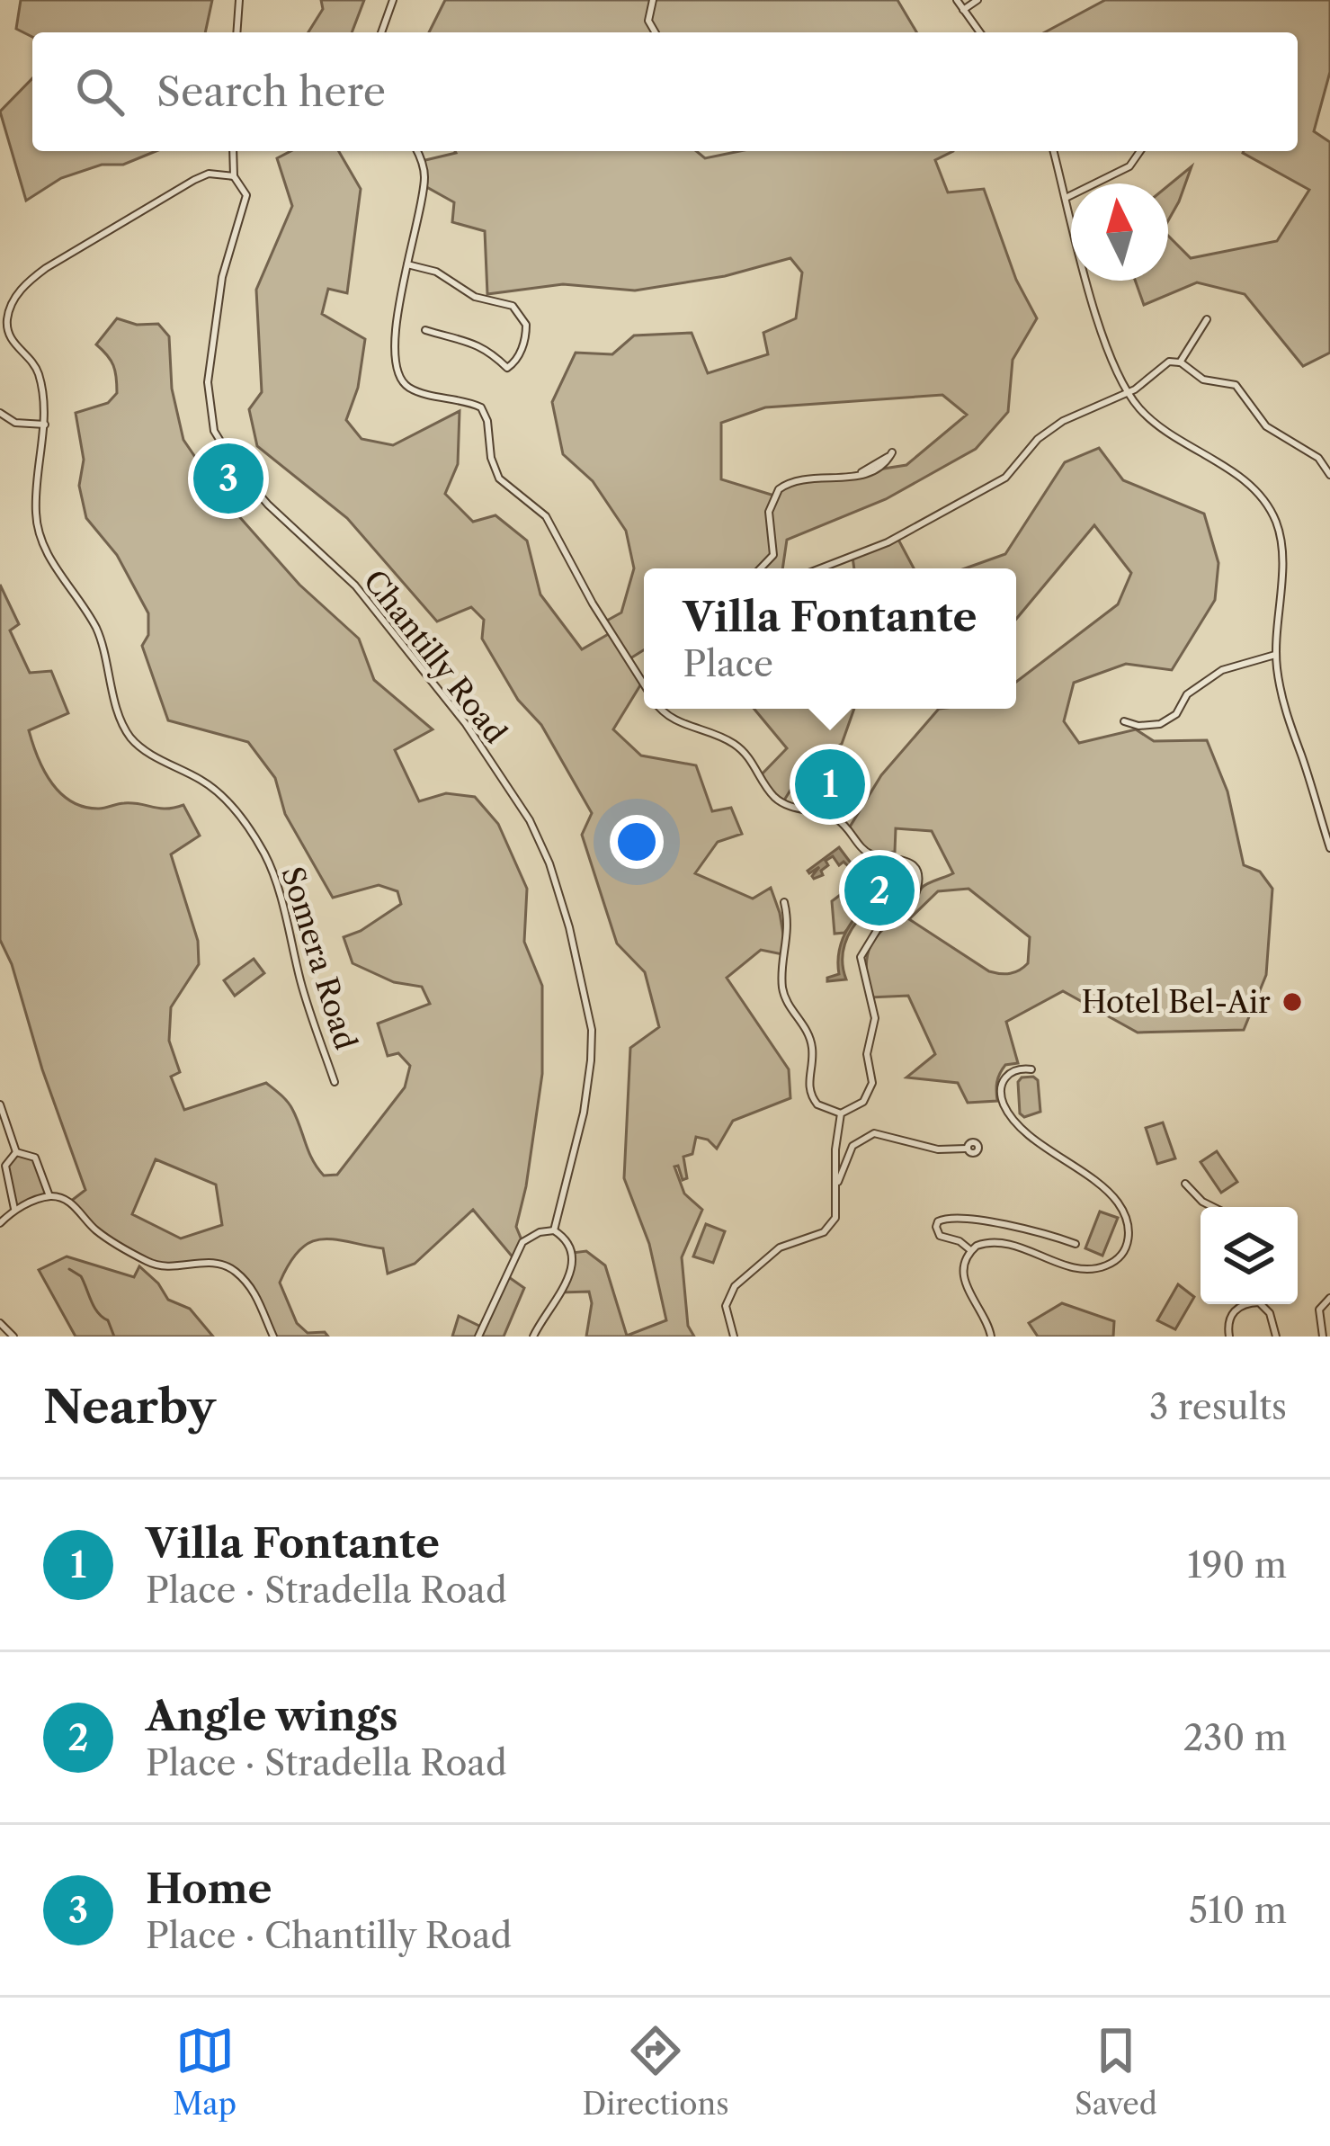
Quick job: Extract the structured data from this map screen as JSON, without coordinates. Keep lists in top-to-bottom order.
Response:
{
  "streets": {
    "street": ["Chantilly Road", "Somera Road"]
  },
  "crossings": [
    ["Chantilly Road", "Somera Road"]
  ],
  "places": ["Hotel Bel-Air"],
  "north": "top",
  "page": {
    "search": "Search here",
    "pins": ["3", "1", "2"],
    "popup": ["Villa Fontante", "Place"],
    "heading": ["Nearby", "3 results"],
    "list": [
      {
        "mark": "1",
        "name": "Villa Fontante",
        "note": "Place · Stradella Road",
        "value": "190 m"
      },
      {
        "mark": "2",
        "name": "Angle wings",
        "note": "Place · Stradella Road",
        "value": "230 m"
      },
      {
        "mark": "3",
        "name": "Home",
        "note": "Place · Chantilly Road",
        "value": "510 m"
      }
    ],
    "nav": ["Map", "Directions", "Saved"]
  }
}
